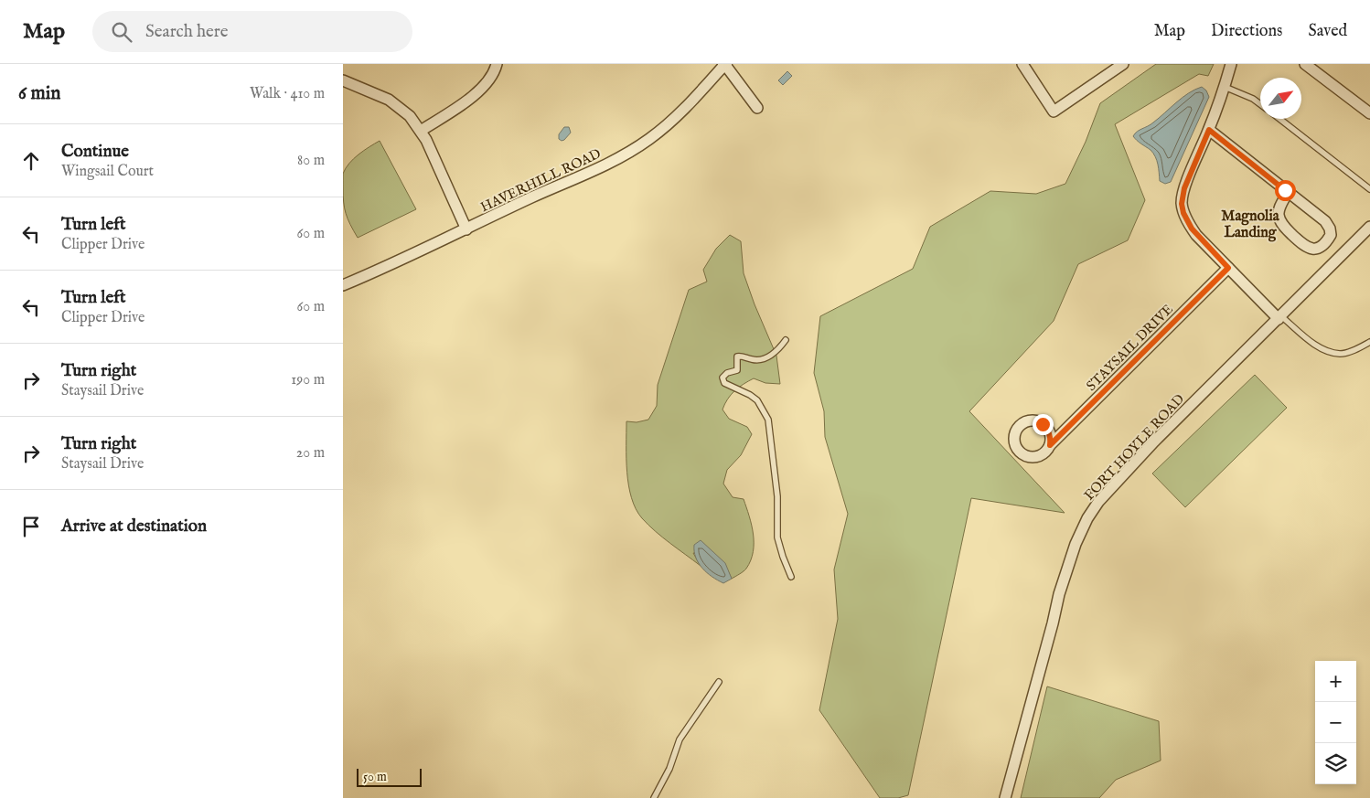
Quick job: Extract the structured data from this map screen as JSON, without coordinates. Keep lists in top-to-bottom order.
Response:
{
  "streets": {
    "street": ["HAVERHILL ROAD", "STAYSAIL DRIVE", "FORT HOYLE ROAD"]
  },
  "districts": ["Magnolia Landing"],
  "scale_bar": "50 m",
  "north": "top right",
  "page": {
    "header": "Map",
    "search": "Search here",
    "nav": ["Map", "Directions", "Saved"],
    "heading": ["6 min", "Walk · 410 m"],
    "list": [
      ["Continue", "Wingsail Court", "80 m"],
      ["Turn left", "Clipper Drive", "60 m"],
      ["Turn left", "Clipper Drive", "60 m"],
      ["Turn right", "Staysail Drive", "190 m"],
      ["Turn right", "Staysail Drive", "20 m"],
      "Arrive at destination"
    ],
    "map_buttons": ["+", "−"],
    "scale": "50 m"
  }
}
